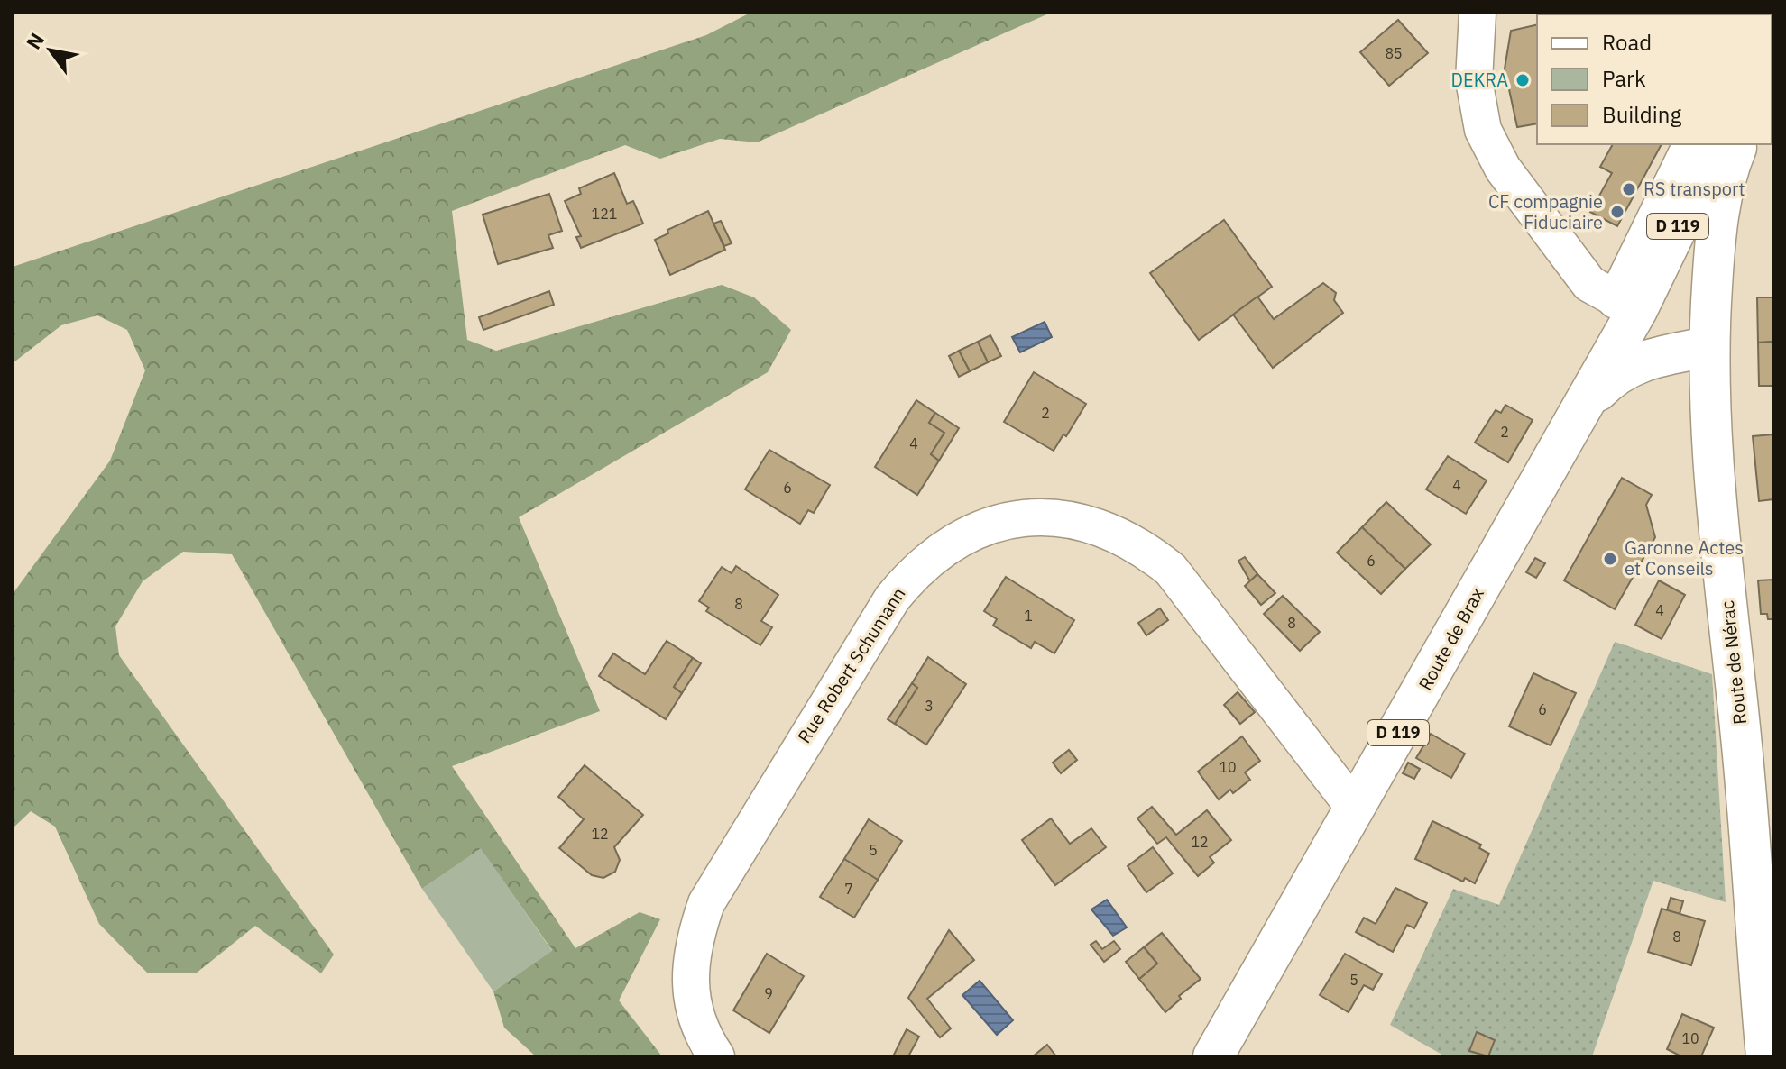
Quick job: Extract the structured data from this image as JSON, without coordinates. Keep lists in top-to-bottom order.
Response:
{
  "streets": {
    "main road": ["D 119", "Route de Brax", "Route de Nérac"],
    "street": ["Rue Robert Schumann"]
  },
  "crossings": [
    ["D 119", "Route de Brax"],
    ["Route de Brax", "Route de Nérac"],
    ["Route de Brax", "Rue Robert Schumann"]
  ],
  "places": [
    "DEKRA",
    "RS transport",
    "CF compagnie Fiduciaire",
    "Garonne Actes et Conseils"
  ],
  "house_numbers": [
    "85",
    "121",
    "2",
    "2",
    "4",
    "4",
    "6",
    "6",
    "8",
    "4",
    "1",
    "8",
    "3",
    "6",
    "10",
    "12",
    "12",
    "5",
    "7",
    "8",
    "5",
    "9",
    "10"
  ],
  "legend": ["Road", "Park", "Building"],
  "north": "top left"
}
